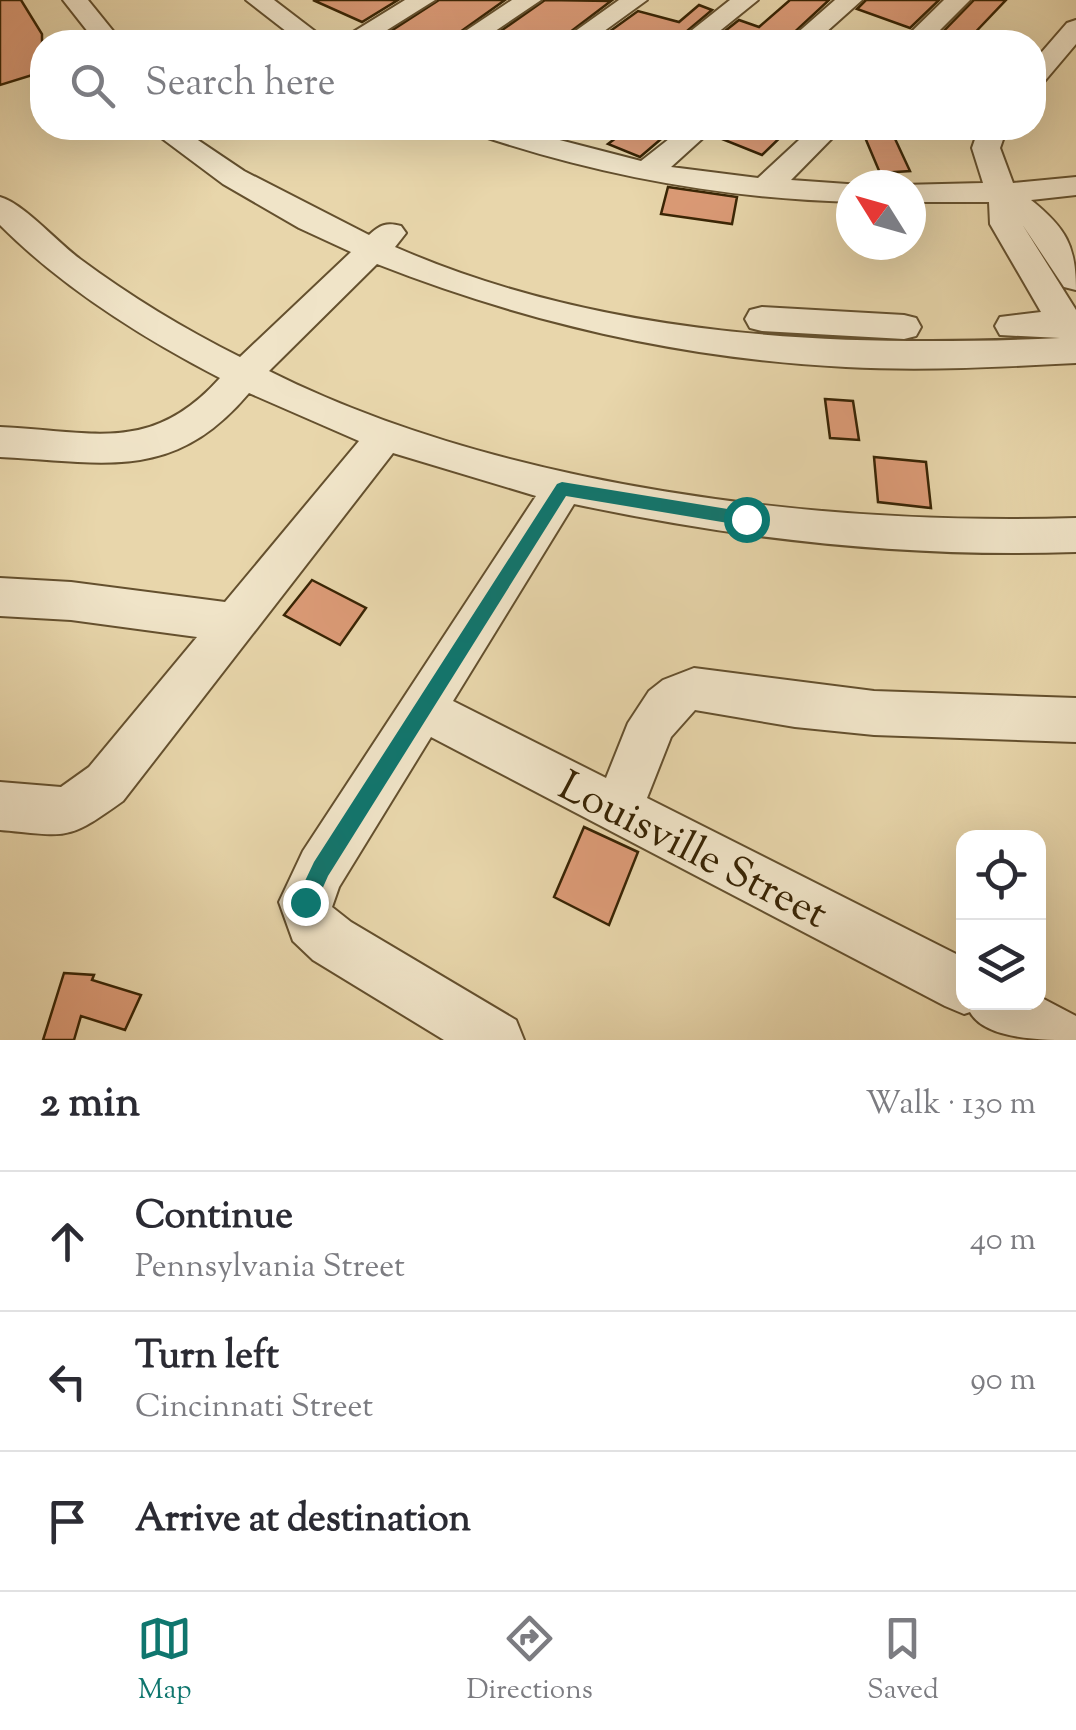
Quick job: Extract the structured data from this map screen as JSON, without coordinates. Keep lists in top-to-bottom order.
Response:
{
  "streets": {
    "street": ["Louisville Street"]
  },
  "north": "top left",
  "page": {
    "search": "Search here",
    "heading": ["2 min", "Walk · 130 m"],
    "list": [
      ["Continue", "Pennsylvania Street", "40 m"],
      ["Turn left", "Cincinnati Street", "90 m"],
      "Arrive at destination"
    ],
    "nav": ["Map", "Directions", "Saved"]
  }
}
